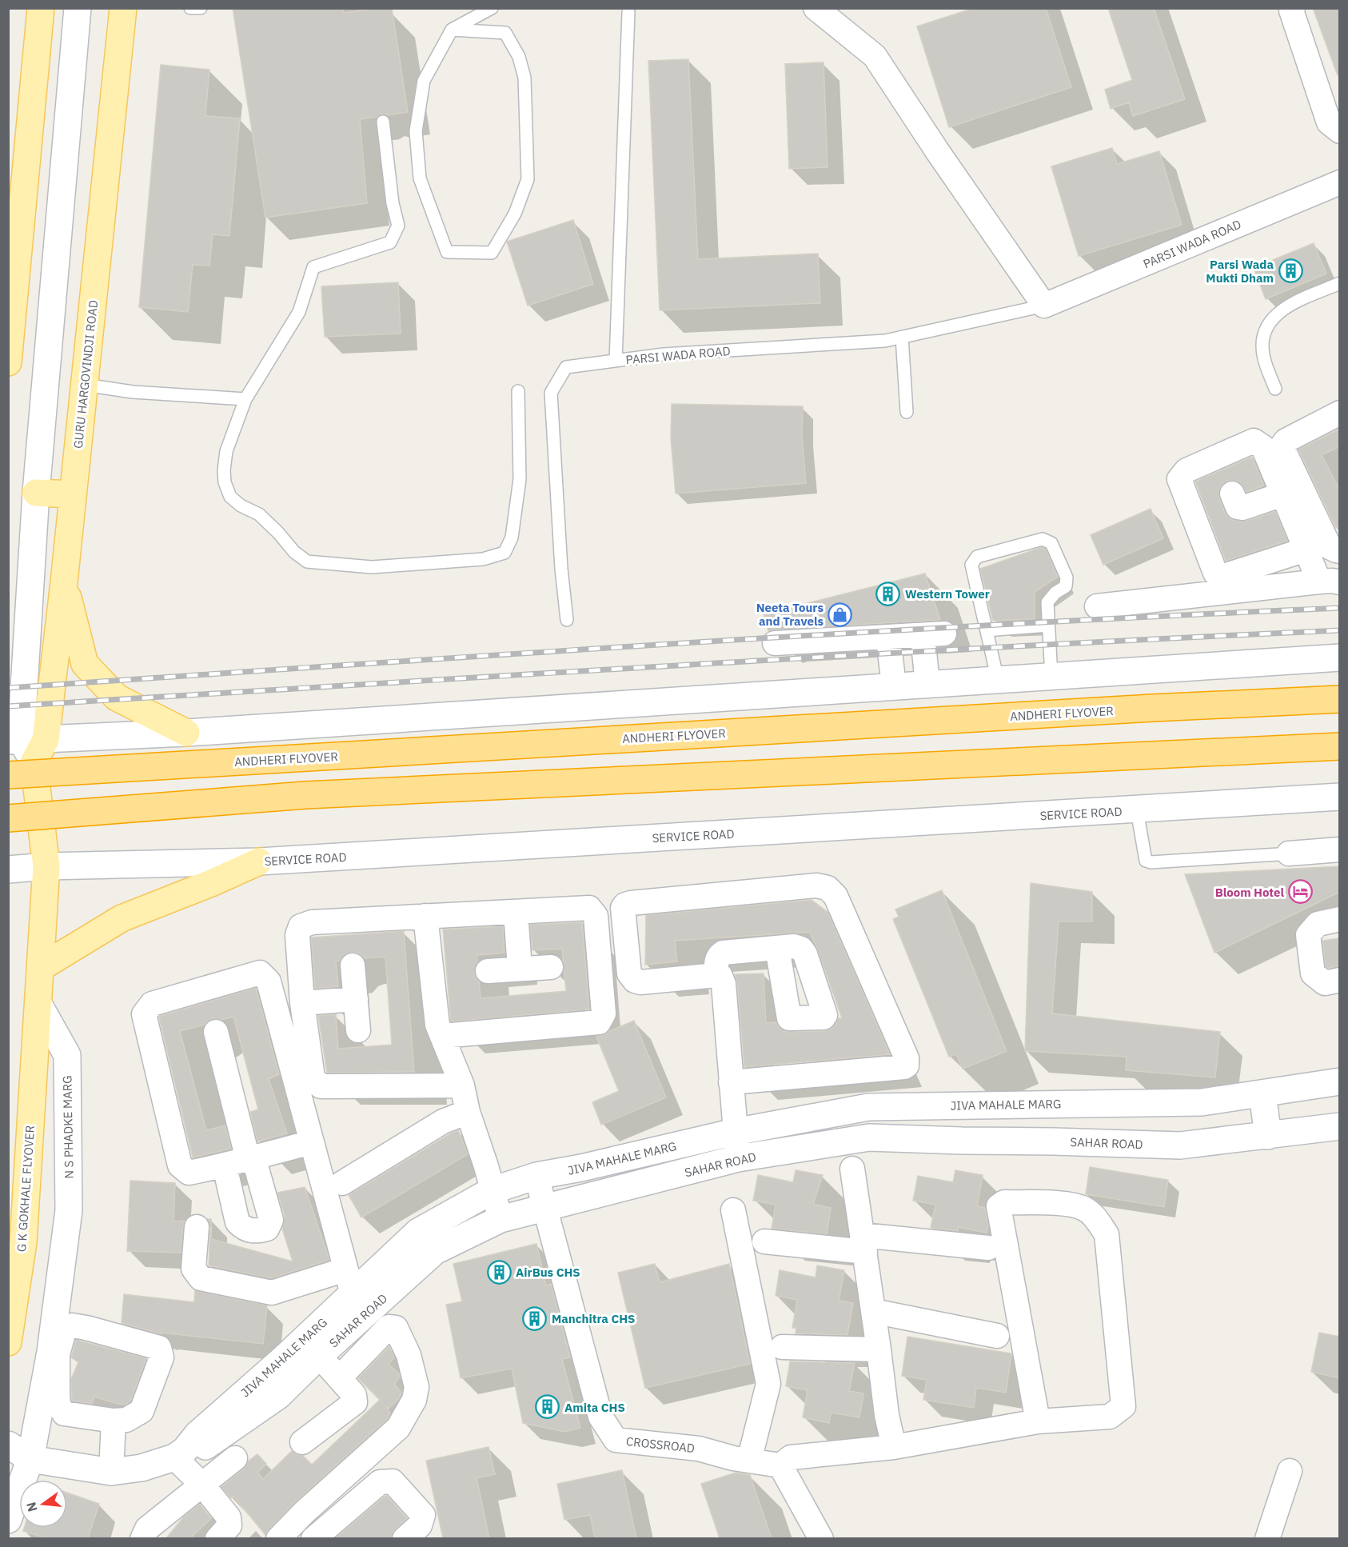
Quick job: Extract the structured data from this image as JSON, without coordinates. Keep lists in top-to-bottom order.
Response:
{
  "streets": {
    "highway": ["ANDHERI FLYOVER"],
    "main road": ["GURU HARGOVINDJI ROAD", "G K GOKHALE FLYOVER"],
    "street": [
      "PARSI WADA ROAD",
      "SERVICE ROAD",
      "JIVA MAHALE MARG",
      "N S PHADKE MARG",
      "SAHAR ROAD",
      "CROSSROAD"
    ]
  },
  "crossings": [
    ["JIVA MAHALE MARG", "SAHAR ROAD"],
    ["JIVA MAHALE MARG", "CROSSROAD"],
    ["N S PHADKE MARG", "G K GOKHALE FLYOVER"],
    ["SAHAR ROAD", "CROSSROAD"]
  ],
  "places": {
    "building": [
      "Parsi Wada Mukti Dham",
      "Western Tower",
      "AirBus CHS",
      "Manchitra CHS",
      "Amita CHS"
    ],
    "shop": ["Neeta Tours and Travels"],
    "hotel": ["Bloom Hotel"]
  },
  "north": "left"
}
